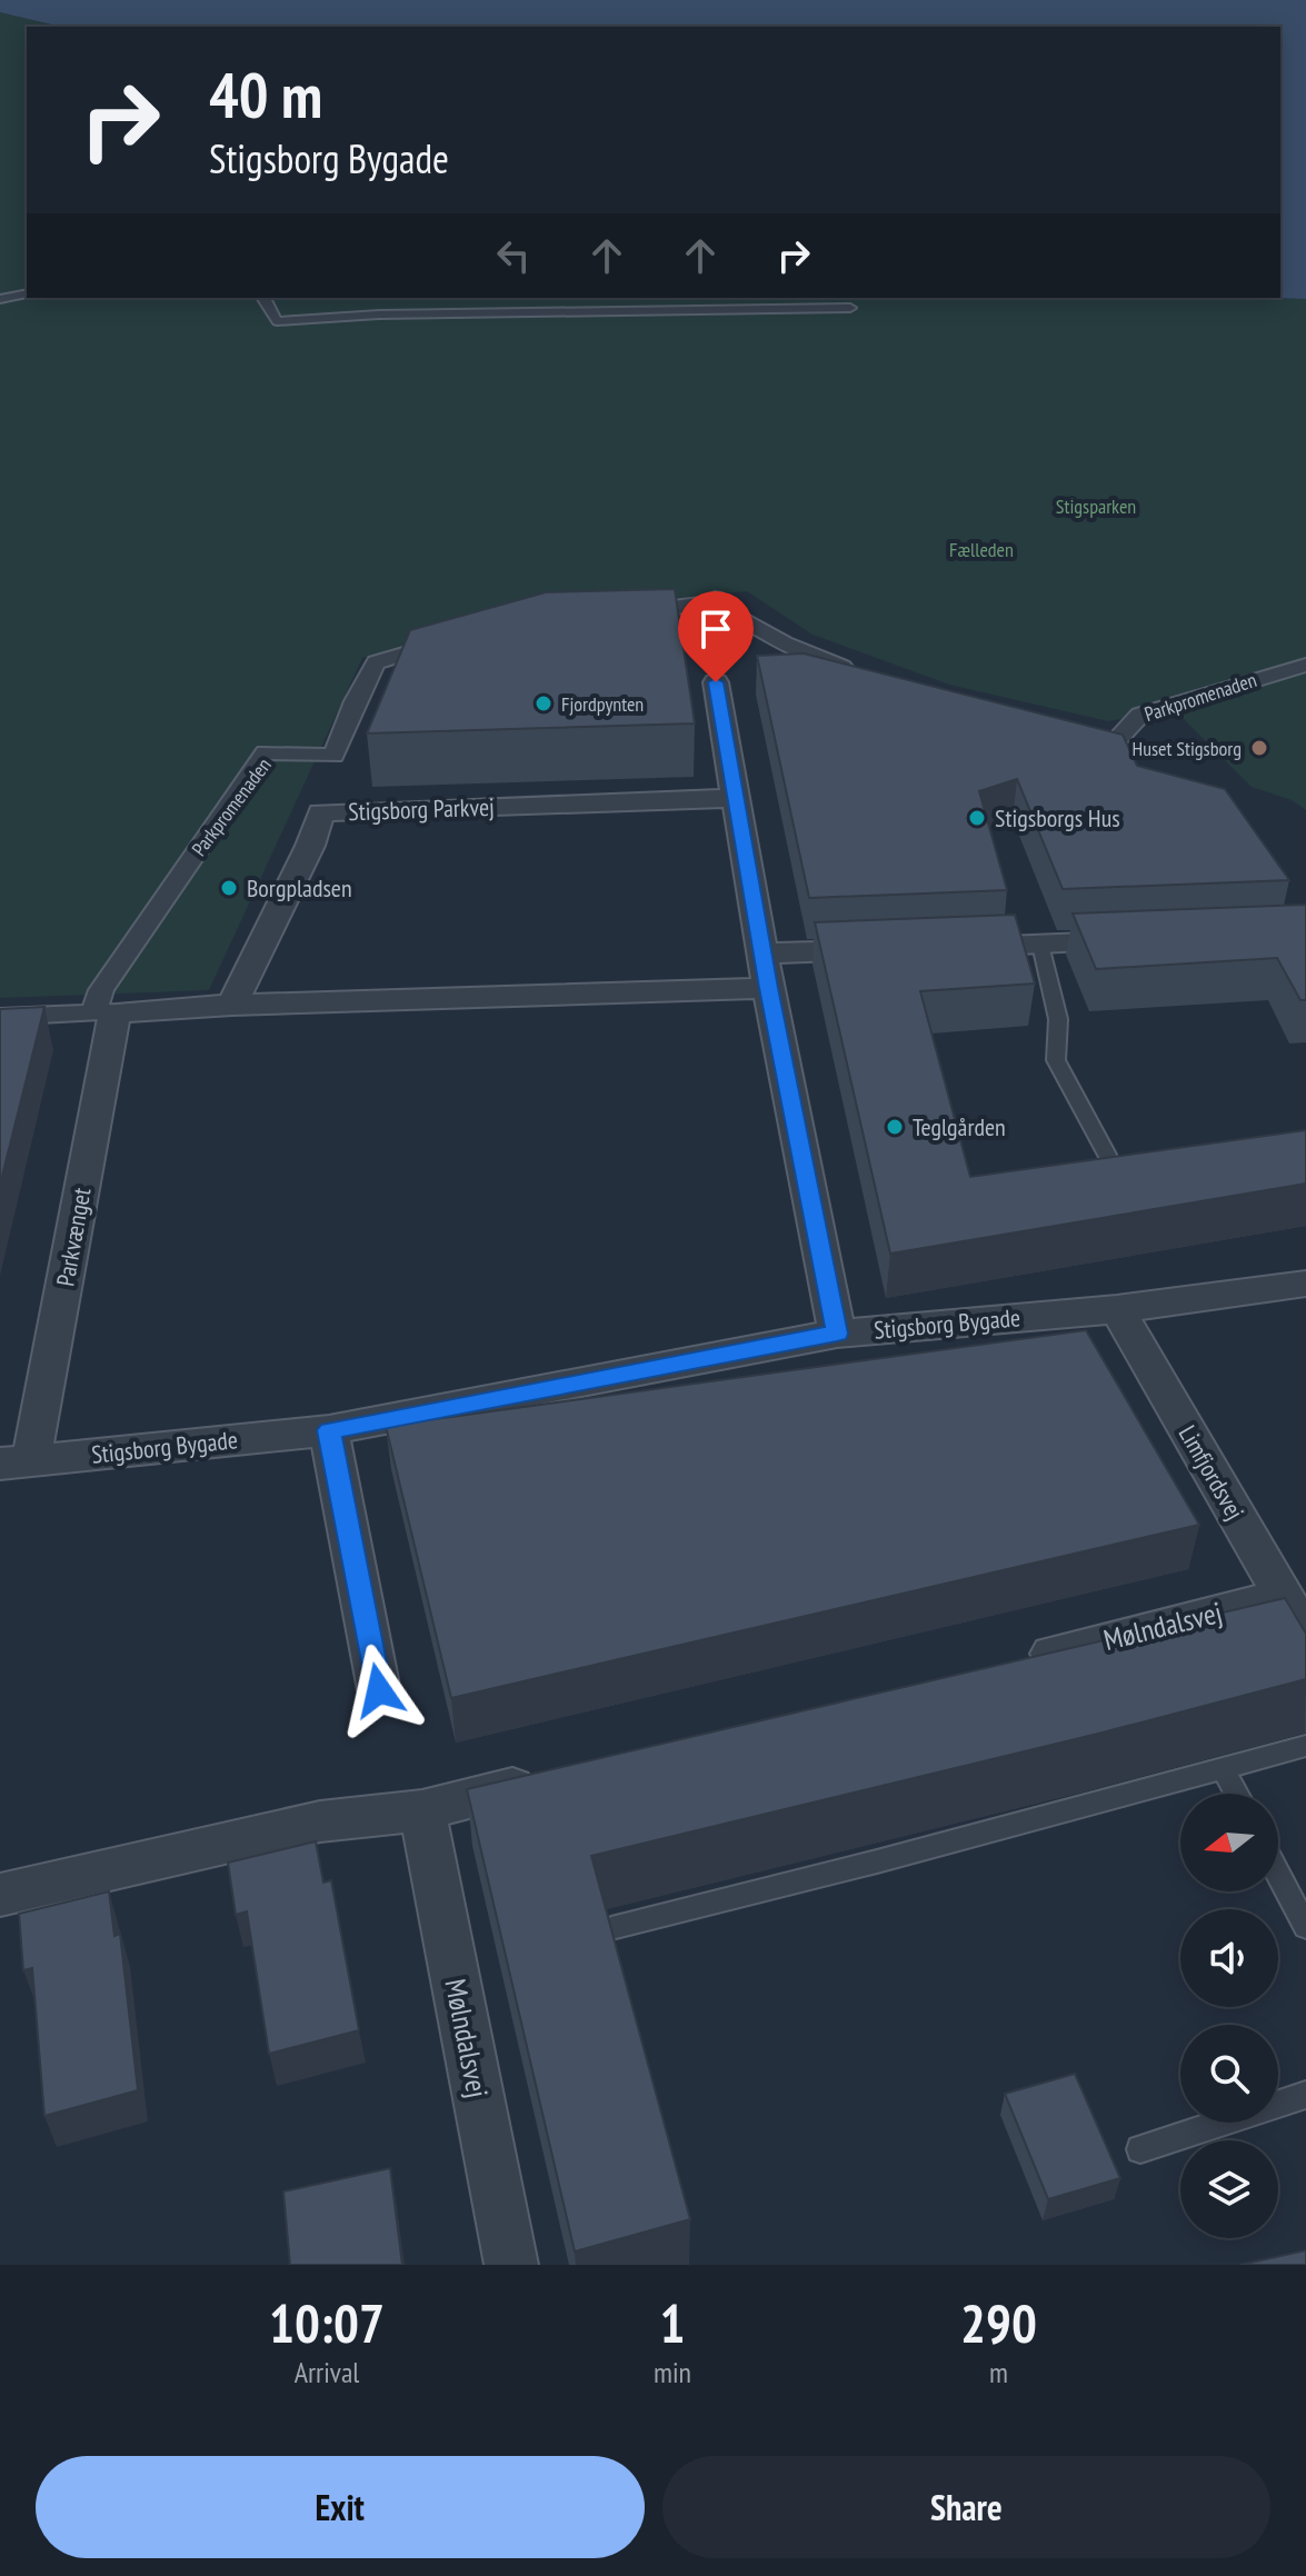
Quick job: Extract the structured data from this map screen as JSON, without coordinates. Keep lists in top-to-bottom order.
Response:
{
  "streets": {
    "street": [
      "Parkpromenaden",
      "Stigsborg Parkvej",
      "Parkvænget",
      "Stigsborg Bygade",
      "Limfjordsvej",
      "Mølndalsvej"
    ]
  },
  "crossings": [
    ["Parkpromenaden", "Parkvænget"],
    ["Parkvænget", "Stigsborg Bygade"],
    ["Stigsborg Bygade", "Limfjordsvej"],
    ["Limfjordsvej", "Mølndalsvej"]
  ],
  "parks": ["Stigsparken", "Fælleden"],
  "places": [
    "Fjordpynten",
    "Huset Stigsborg",
    "Stigsborgs Hus",
    "Borgpladsen",
    "Teglgården"
  ],
  "north": "left",
  "page": {
    "turn": ["40 m", "Stigsborg Bygade"],
    "eta": [
      "10:07",
      "Arrival",
      "1",
      "min",
      "290",
      "m"
    ],
    "buttons": ["Exit", "Share"]
  }
}
